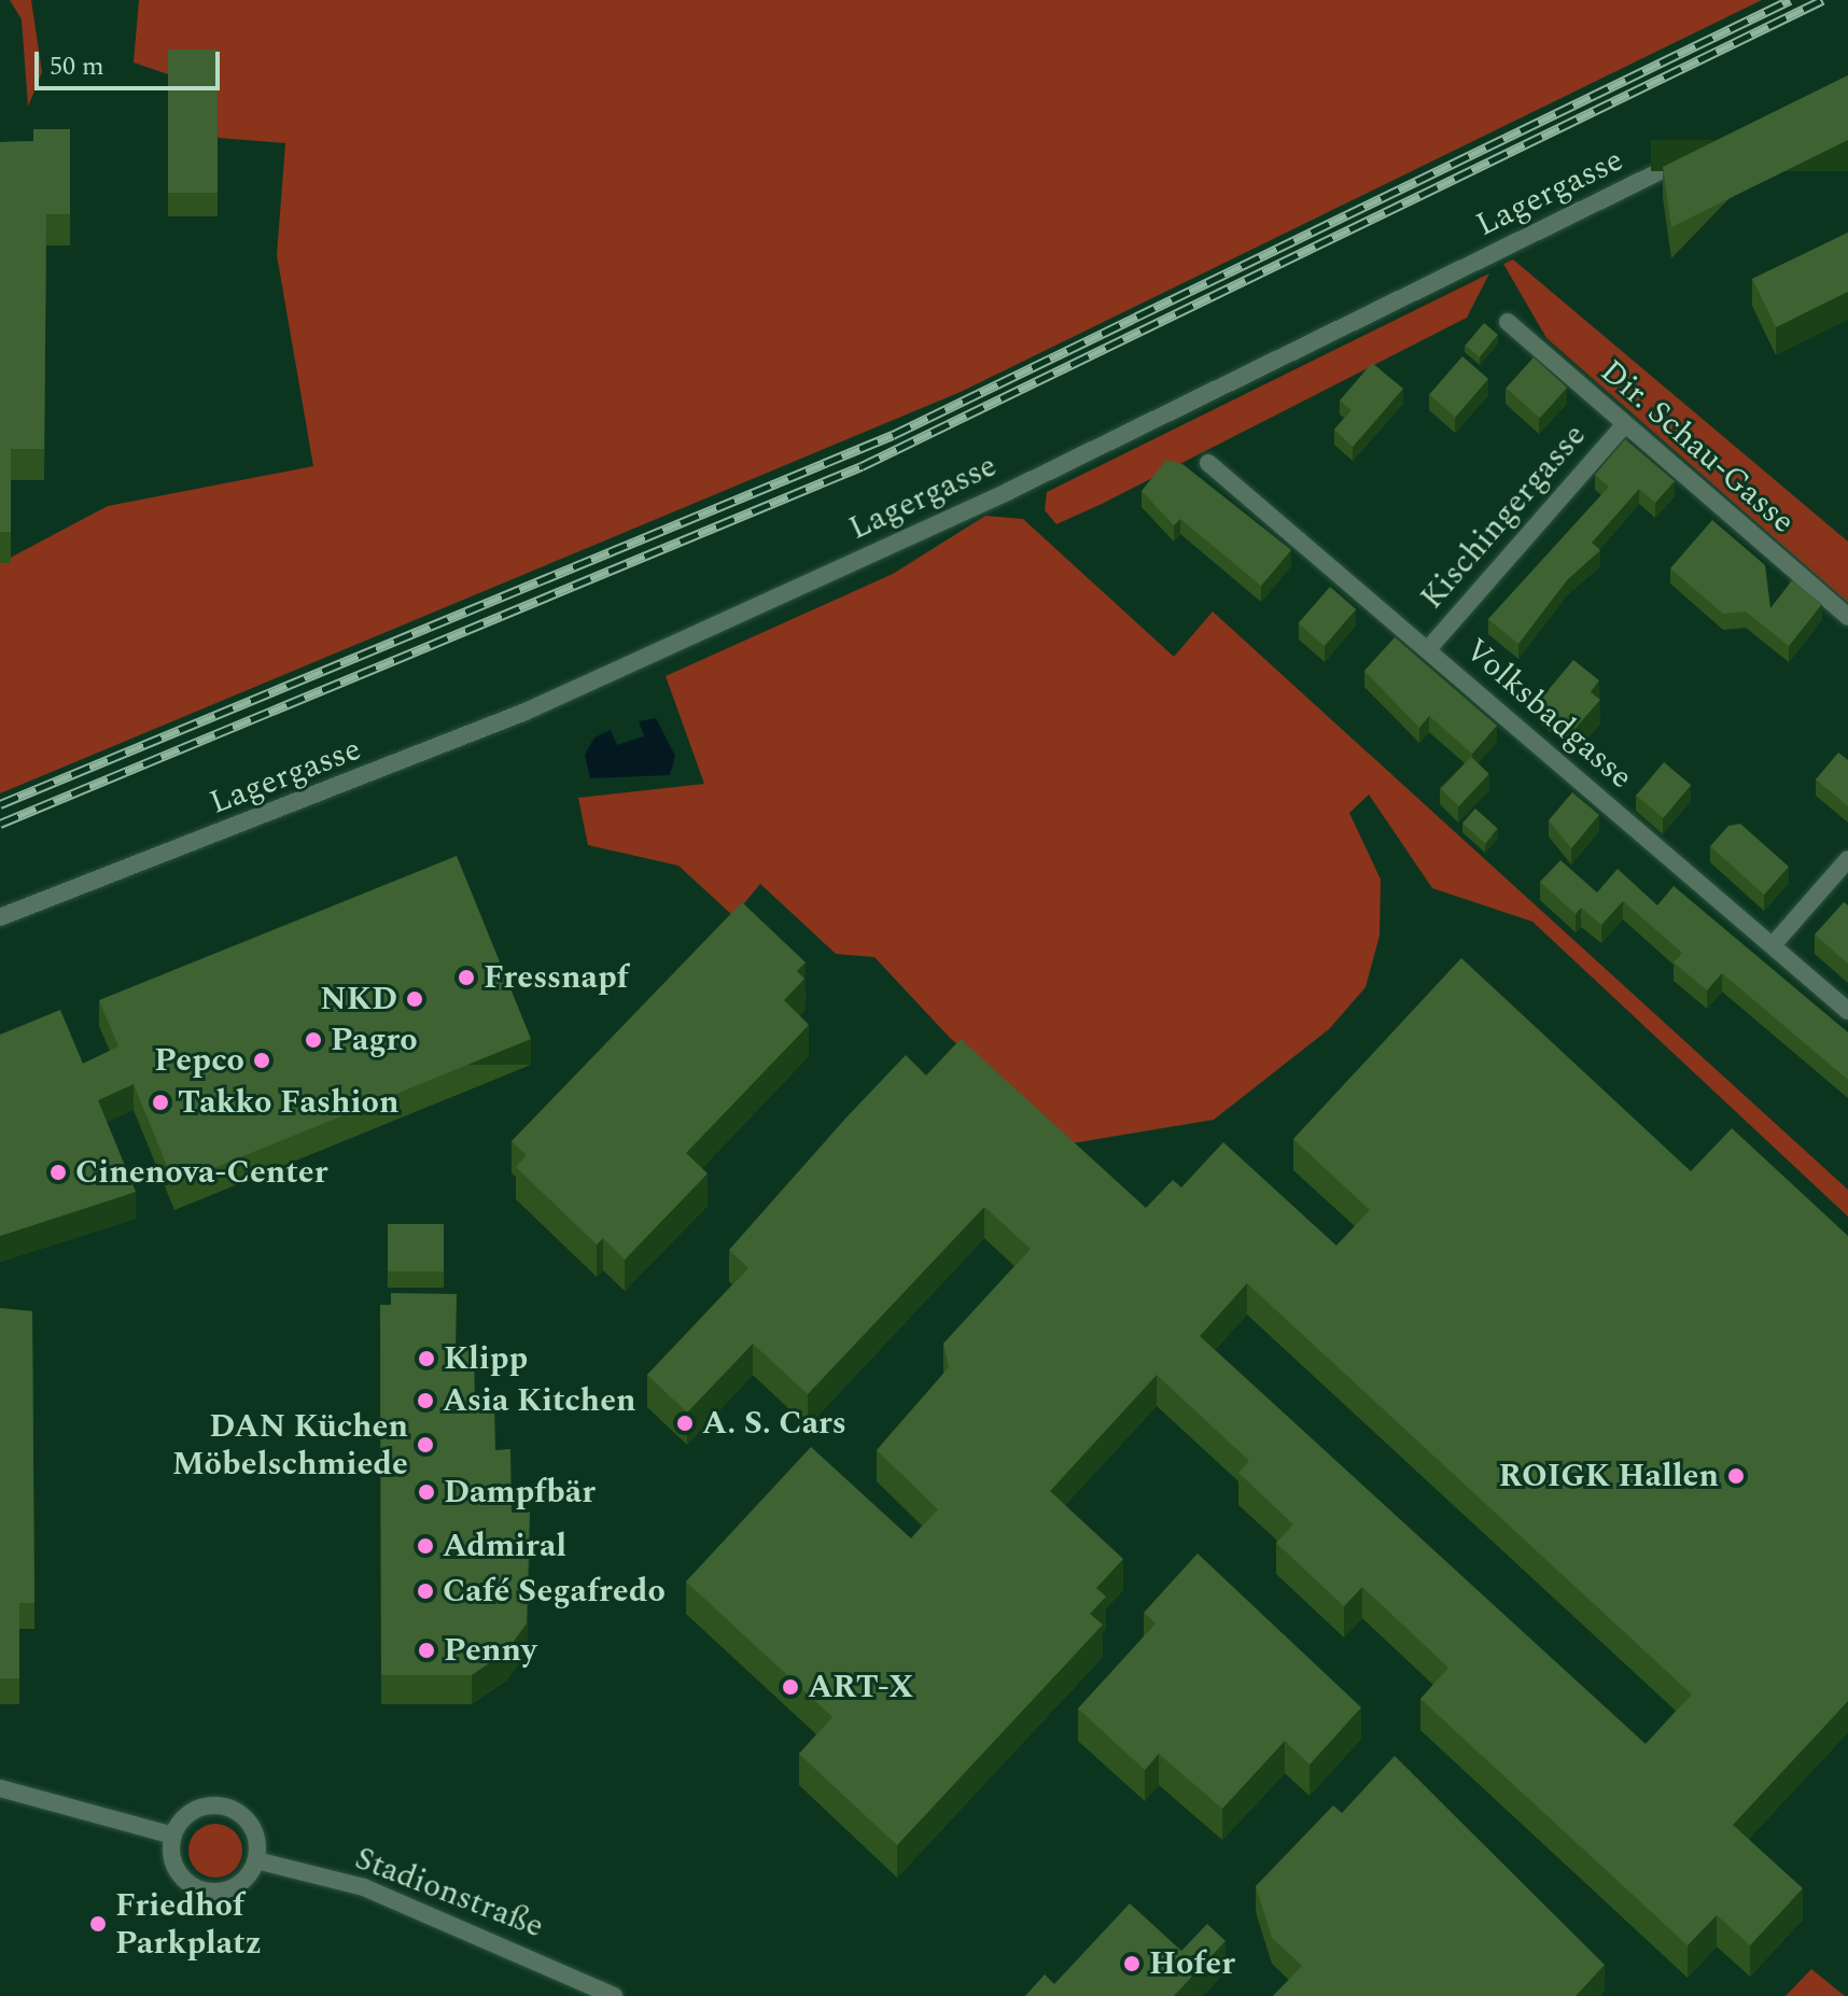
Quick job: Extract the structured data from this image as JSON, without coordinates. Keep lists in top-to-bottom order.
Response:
{
  "streets": {
    "street": [
      "Lagergasse",
      "Dir. Schau-Gasse",
      "Kischingergasse",
      "Volksbadgasse",
      "Stadionstraße"
    ]
  },
  "crossings": [
    ["Dir. Schau-Gasse", "Kischingergasse"],
    ["Kischingergasse", "Volksbadgasse"]
  ],
  "places": [
    "Fressnapf",
    "NKD",
    "Pagro",
    "Pepco",
    "Takko Fashion",
    "Cinenova-Center",
    "Klipp",
    "Asia Kitchen",
    "A. S. Cars",
    "DAN Küchen Möbelschmiede",
    "ROIGK Hallen",
    "Dampfbär",
    "Admiral",
    "Café Segafredo",
    "Penny",
    "ART-X",
    "Friedhof Parkplatz",
    "Hofer"
  ],
  "scale_bar": "50 m"
}
